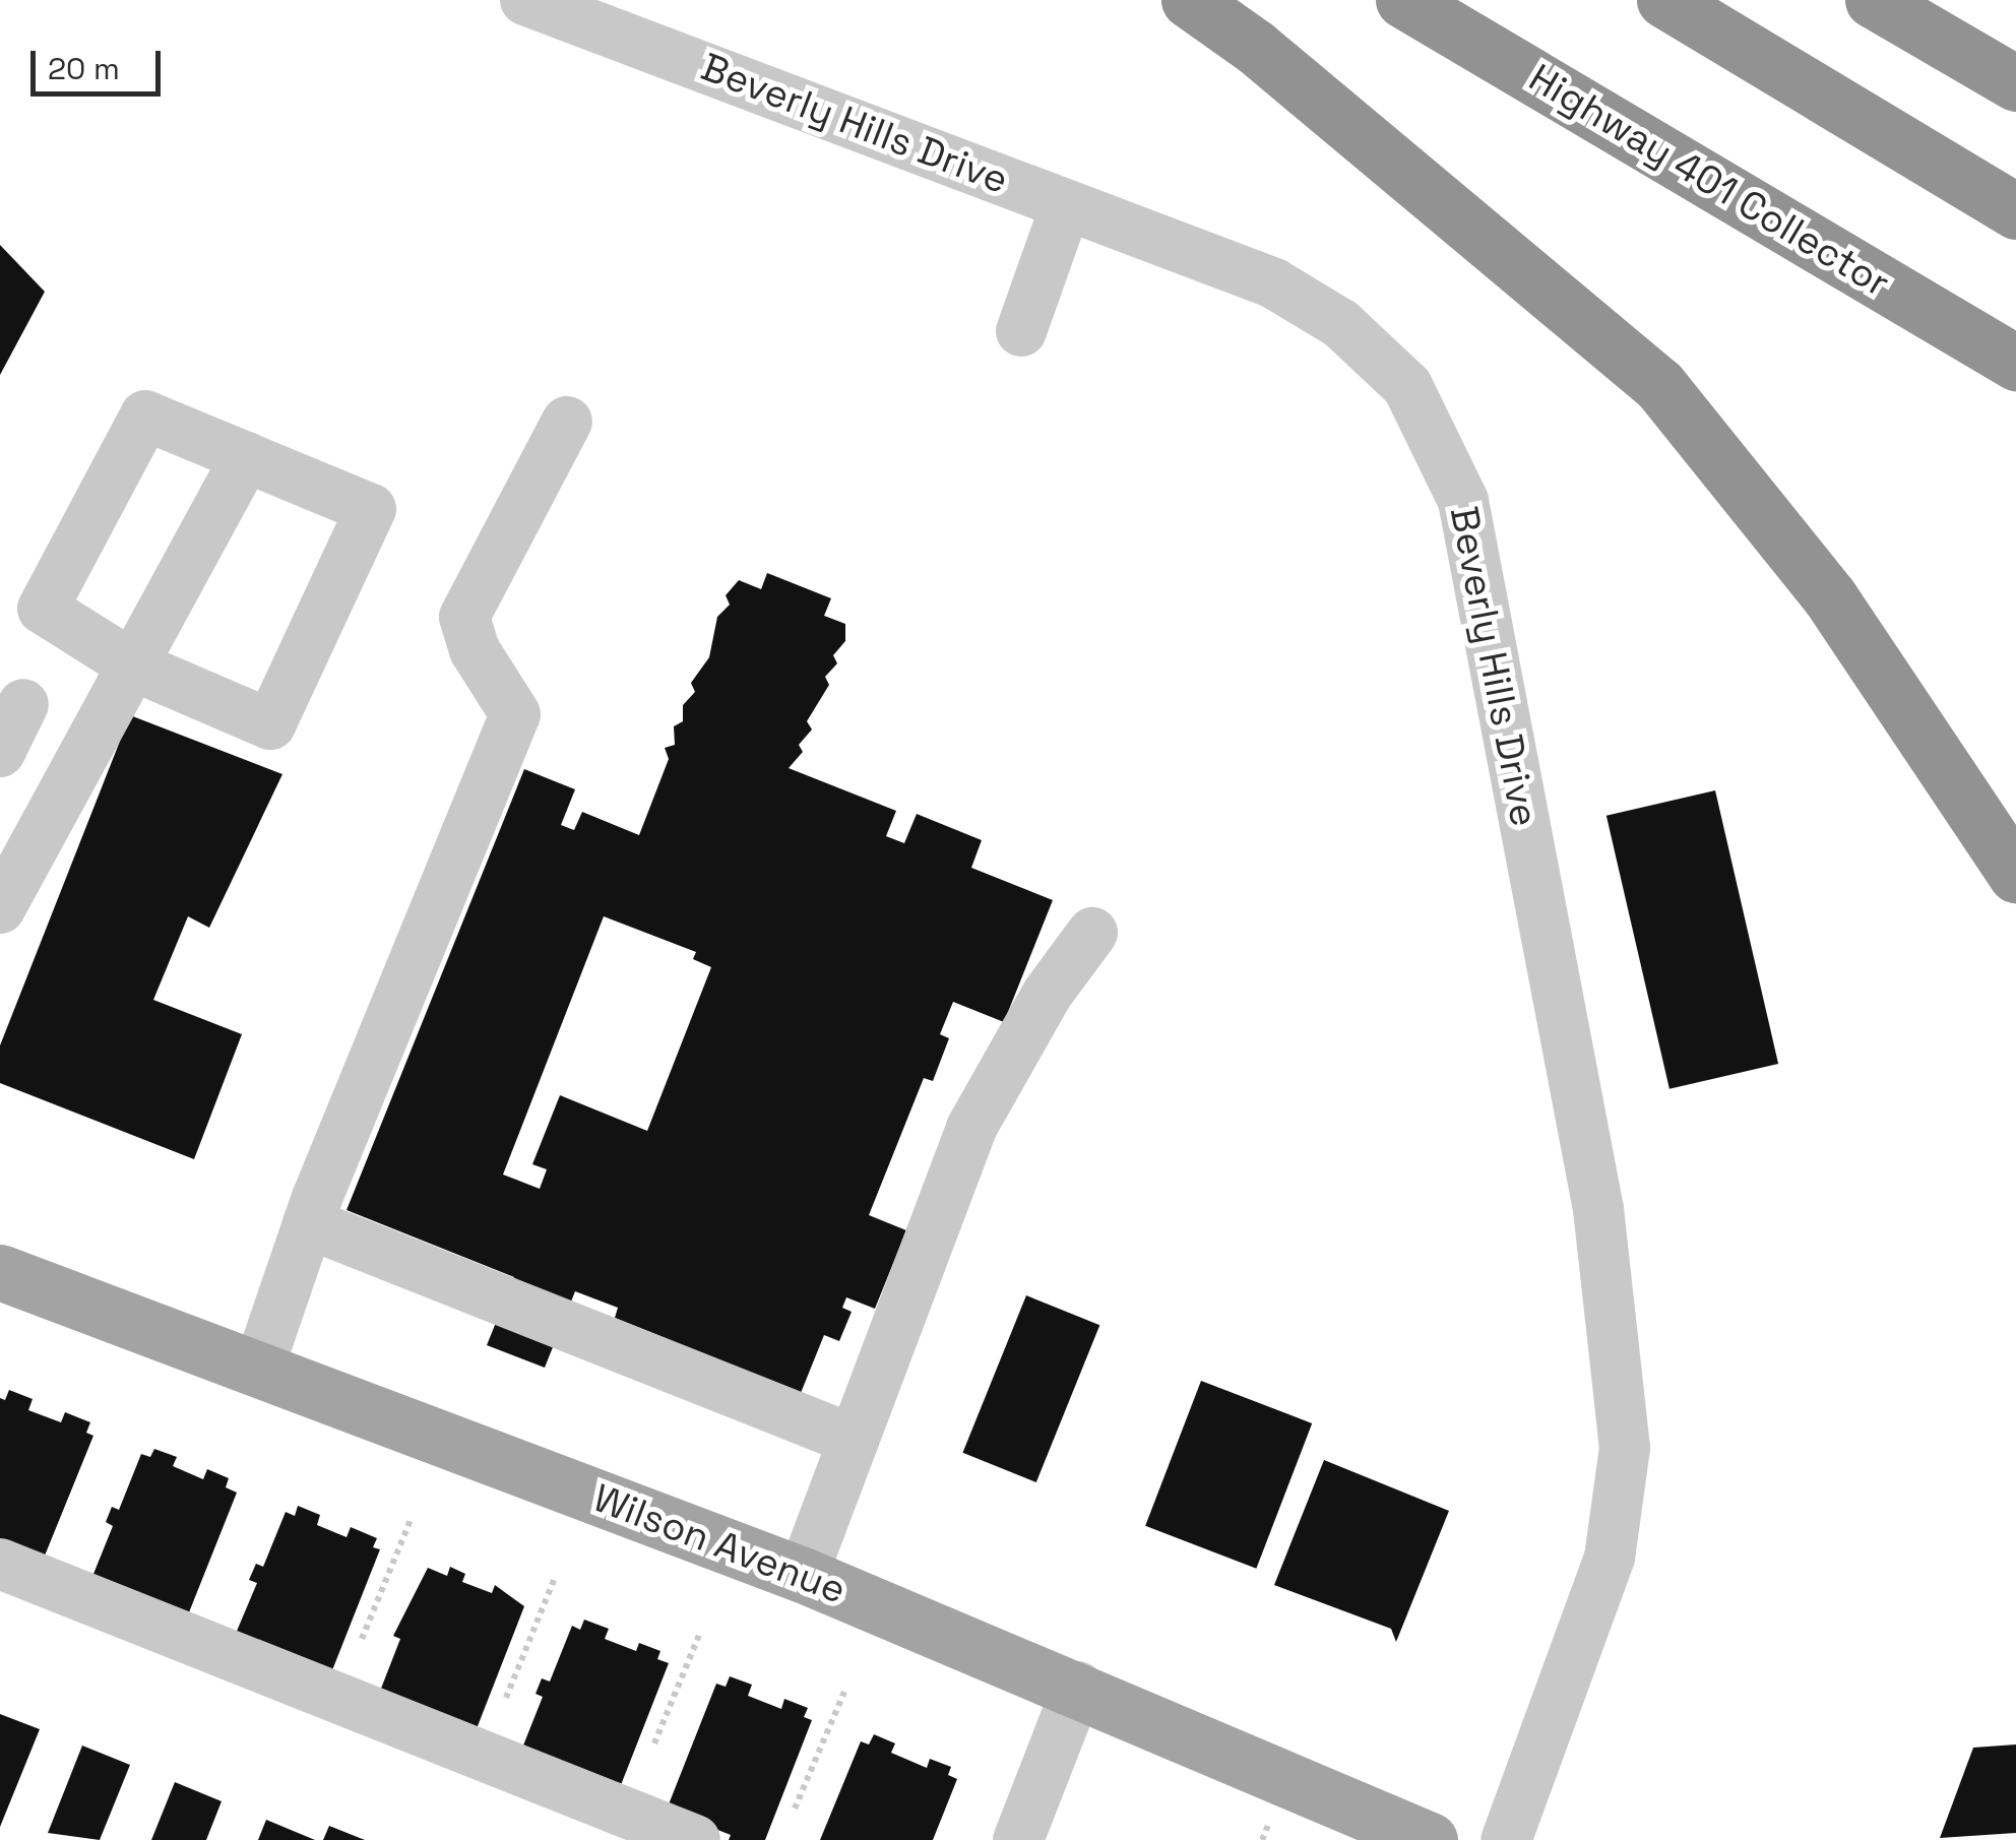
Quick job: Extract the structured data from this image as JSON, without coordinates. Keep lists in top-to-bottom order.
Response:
{
  "streets": {
    "highway": ["Highway 401 Collector"],
    "main road": ["Wilson Avenue"],
    "street": ["Beverly Hills Drive"]
  },
  "scale_bar": "20 m"
}
